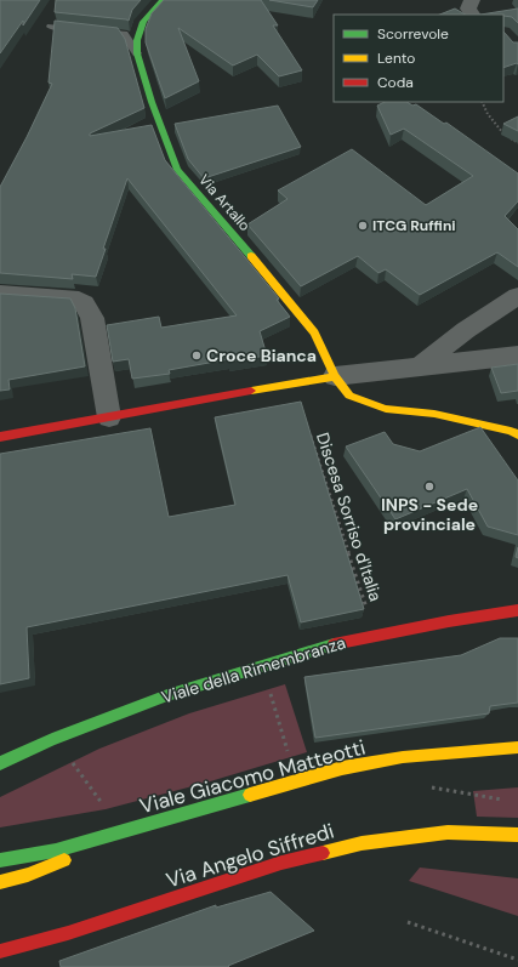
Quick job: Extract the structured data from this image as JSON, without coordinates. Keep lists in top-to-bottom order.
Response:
{
  "streets": {
    "street": [
      "Via Artallo",
      "Viale della Rimembranza",
      "Viale Giacomo Matteotti",
      "Via Angelo Siffredi"
    ],
    "path": ["Discesa Sorriso d'Italia"]
  },
  "places": ["ITCG Ruffini", "Croce Bianca", "INPS - Sede provinciale"],
  "legend": ["Scorrevole", "Lento", "Coda"]
}
